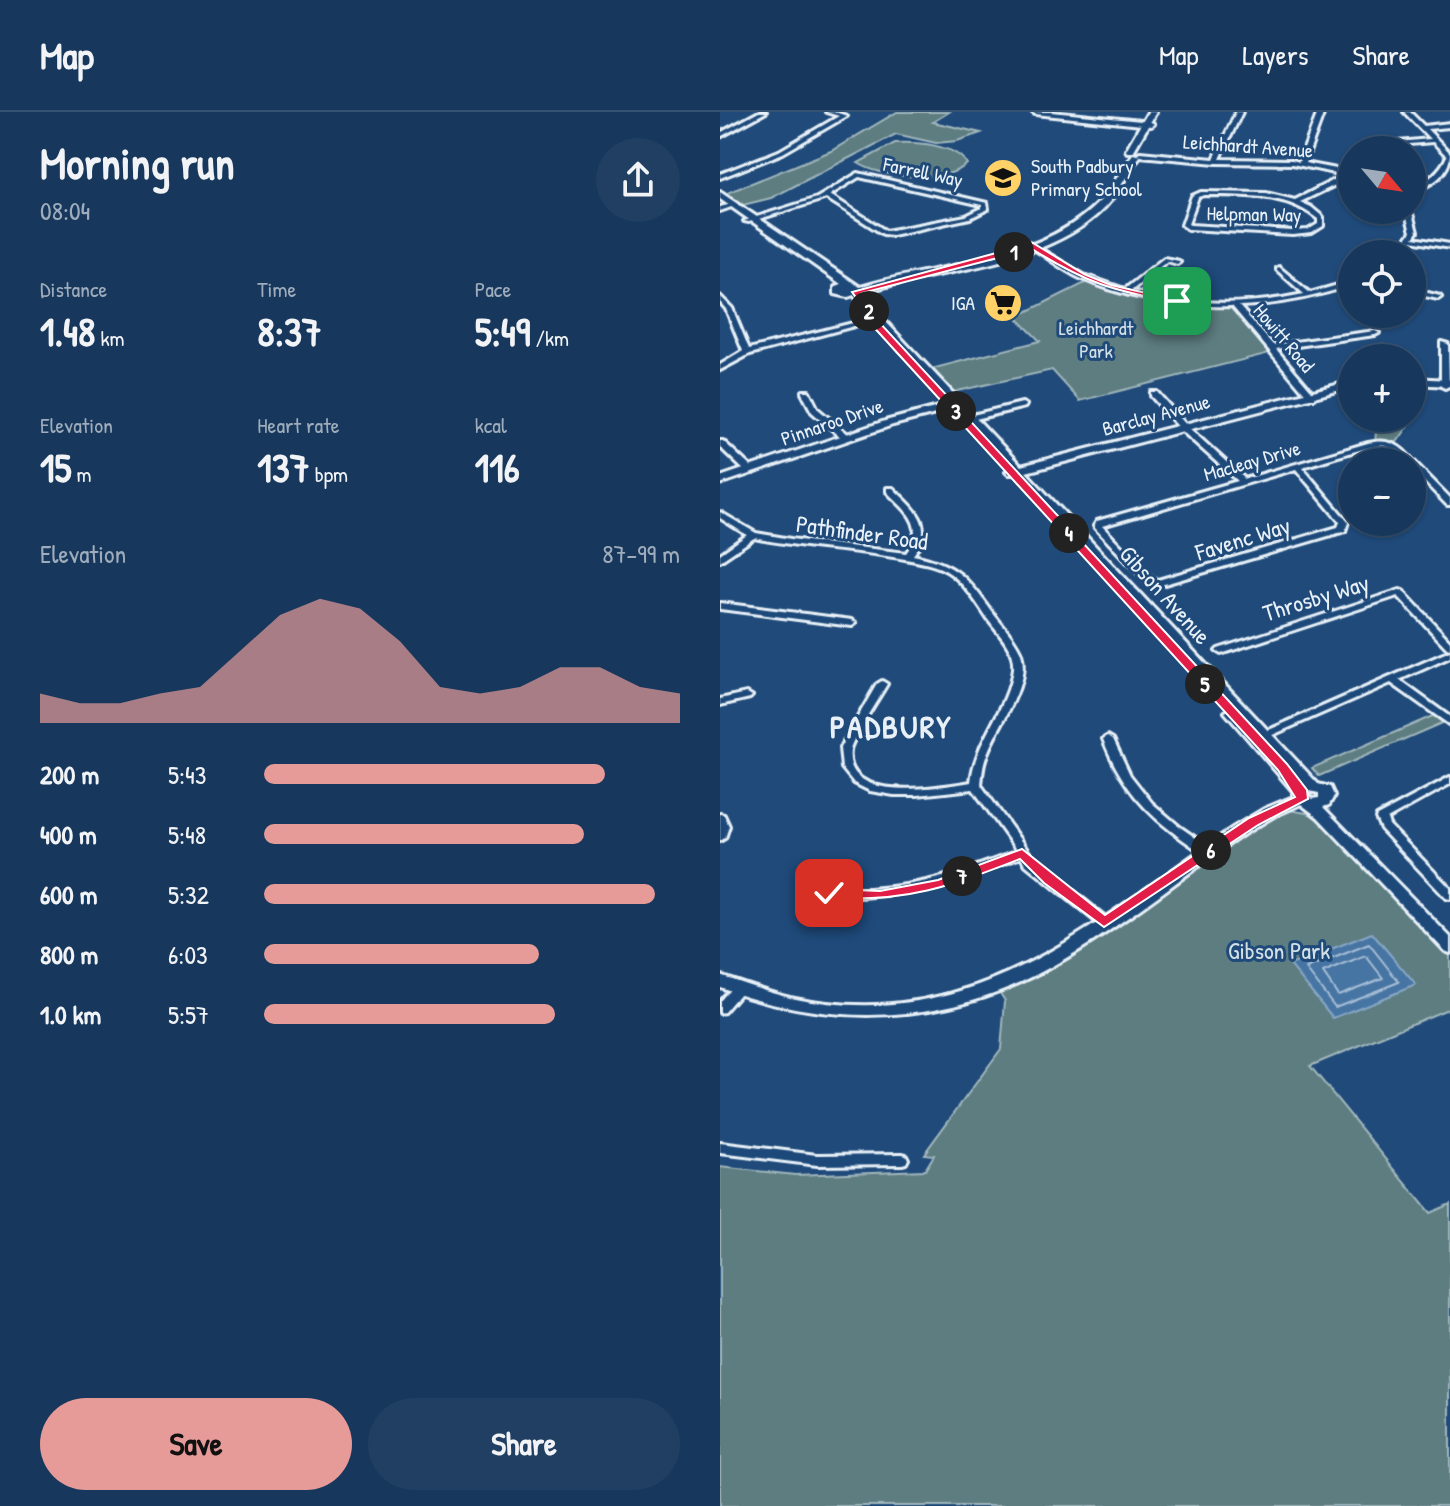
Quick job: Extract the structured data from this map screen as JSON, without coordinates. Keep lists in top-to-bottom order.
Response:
{
  "streets": {
    "street": [
      "Leichhardt Avenue",
      "Farrell Way",
      "Helpman Way",
      "Howitt Road",
      "Barclay Avenue",
      "Pinnaroo Drive",
      "Macleay Drive",
      "Pathfinder Road",
      "Favenc Way",
      "Gibson Avenue",
      "Throsby Way"
    ]
  },
  "crossings": [
    ["Howitt Road", "Barclay Avenue"],
    ["Barclay Avenue", "Gibson Avenue"],
    ["Pinnaroo Drive", "Gibson Avenue"],
    ["Macleay Drive", "Favenc Way"]
  ],
  "districts": ["PADBURY"],
  "parks": ["Leichhardt Park", "Gibson Park"],
  "places": {
    "school or university": ["South Padbury Primary School"],
    "supermarket": ["IGA"]
  },
  "north": "bottom right",
  "page": {
    "header": "Map",
    "nav": ["Map", "Layers", "Share"],
    "heading": ["Morning run", "08:04"],
    "map_buttons": ["+", "−"],
    "pins": [
      "1",
      "2",
      "3",
      "4",
      "5",
      "6",
      "7"
    ],
    "stats": [
      ["Distance", "1.48 km"],
      ["Time", "8:37"],
      ["Pace", "5:49 /km"],
      ["Elevation", "15 m"],
      ["Heart rate", "137 bpm"],
      ["kcal", "116"]
    ],
    "chart": ["Elevation", "87–99 m"],
    "list": [
      {
        "name": "200 m",
        "note": "5:43"
      },
      {
        "name": "400 m",
        "note": "5:48"
      },
      {
        "name": "600 m",
        "note": "5:32"
      },
      {
        "name": "800 m",
        "note": "6:03"
      },
      {
        "name": "1.0 km",
        "note": "5:57"
      }
    ],
    "buttons": ["Save", "Share"]
  }
}
